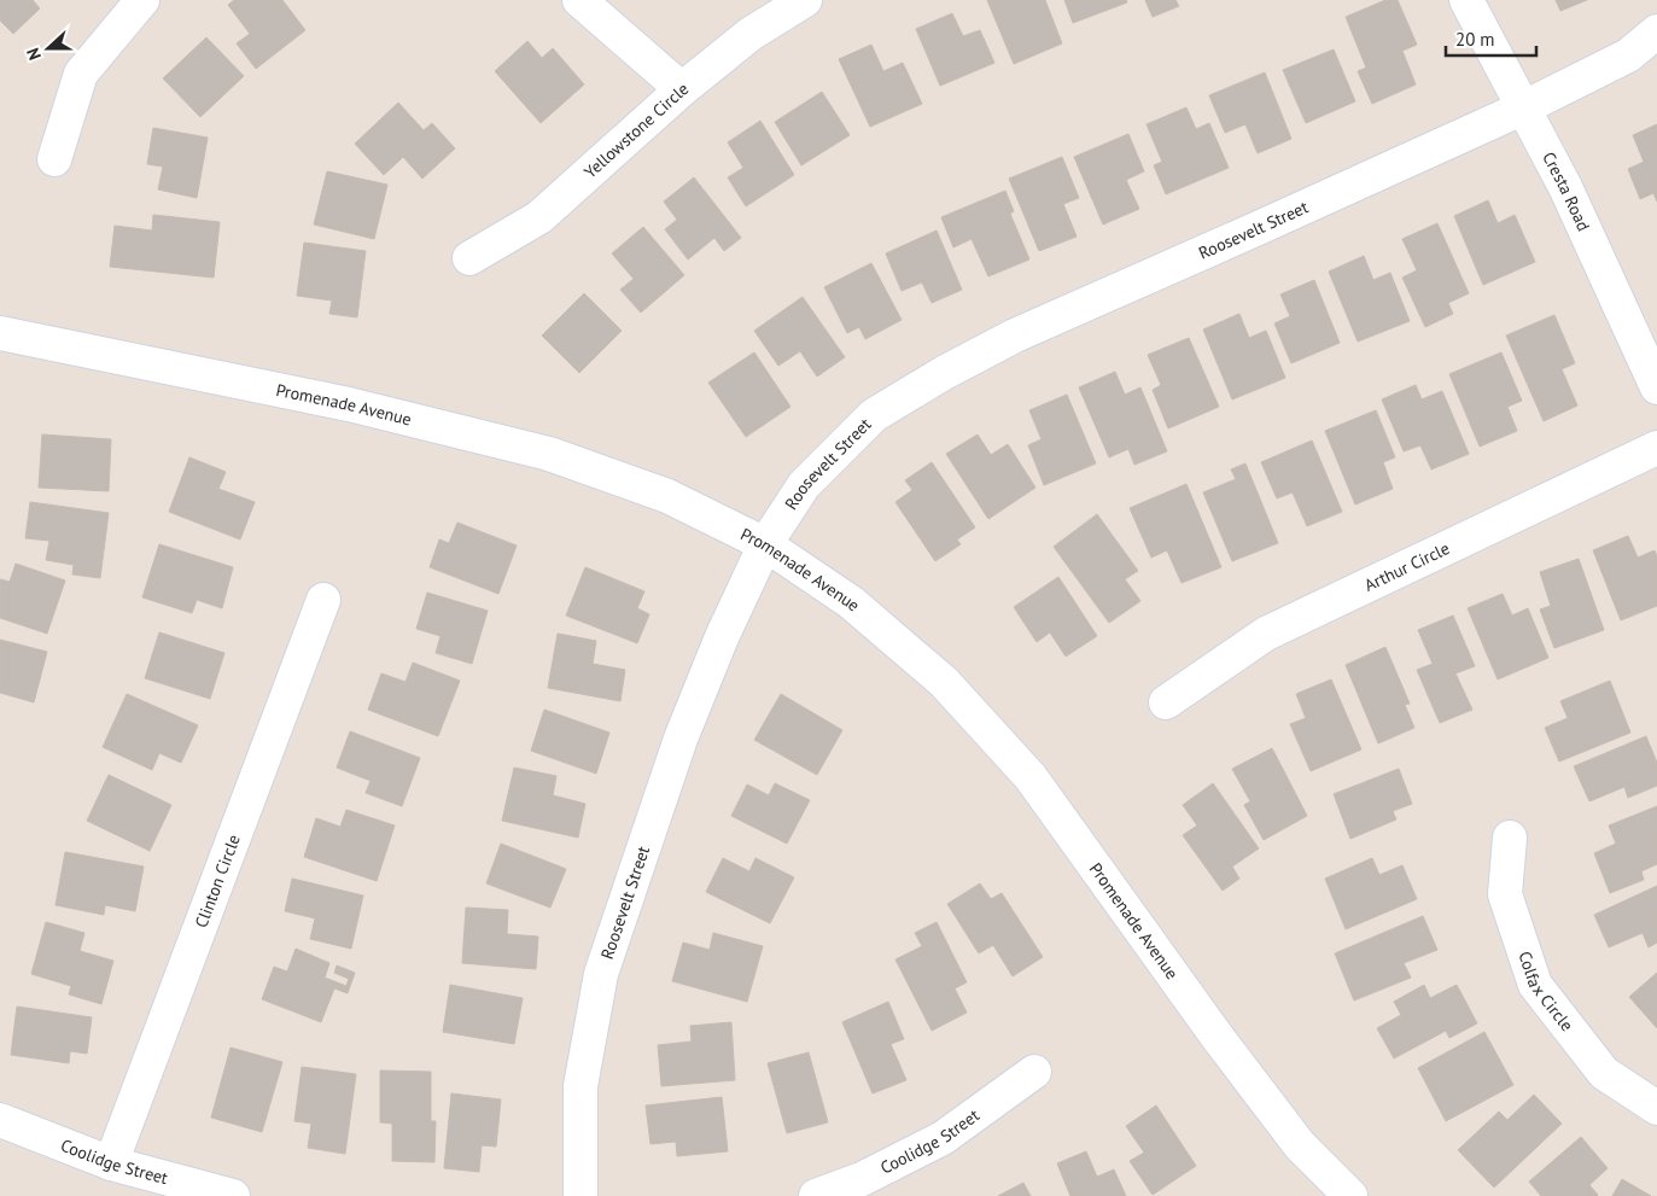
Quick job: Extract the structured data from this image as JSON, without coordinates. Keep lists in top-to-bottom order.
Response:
{
  "streets": {
    "street": [
      "Yellowstone Circle",
      "Cresta Road",
      "Roosevelt Street",
      "Promenade Avenue",
      "Arthur Circle",
      "Clinton Circle",
      "Colfax Circle",
      "Coolidge Street"
    ]
  },
  "crossings": [
    ["Cresta Road", "Roosevelt Street"],
    ["Roosevelt Street", "Promenade Avenue"],
    ["Clinton Circle", "Coolidge Street"]
  ],
  "scale_bar": "20 m",
  "north": "left"
}
